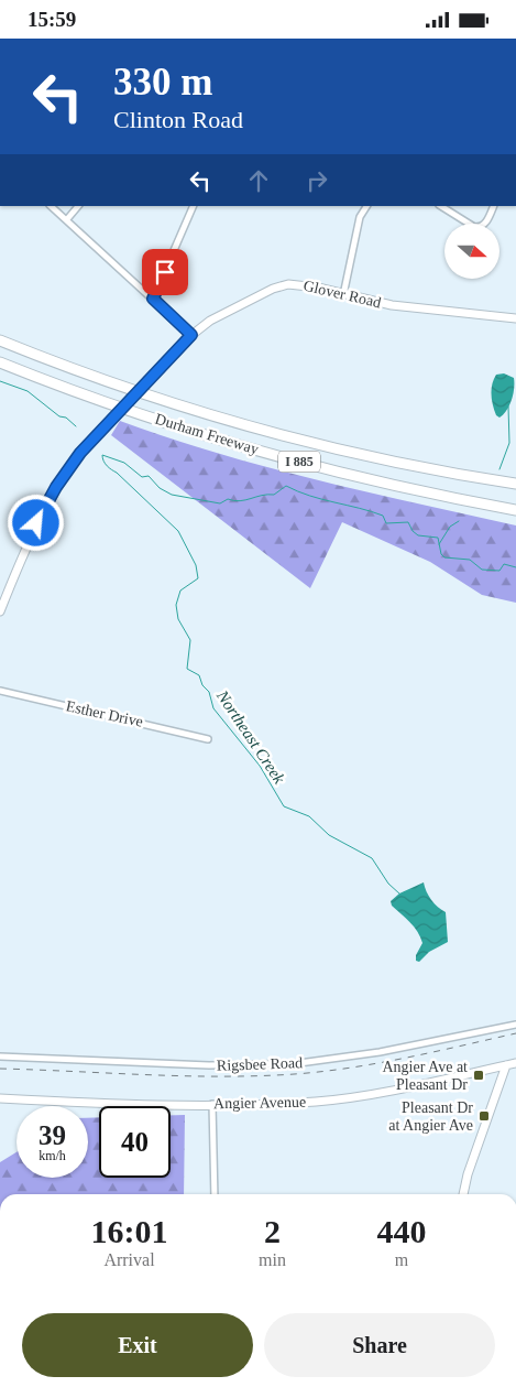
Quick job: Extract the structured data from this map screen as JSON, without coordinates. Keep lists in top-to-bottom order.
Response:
{
  "streets": {
    "highway": ["Durham Freeway", "I 885"],
    "street": [
      "Glover Road",
      "Esther Drive",
      "Rigsbee Road",
      "Angier Avenue"
    ]
  },
  "crossings": [
    ["Durham Freeway", "I 885"]
  ],
  "water": ["Northeast Creek"],
  "places": {
    "transit": ["Angier Ave at Pleasant Dr", "Pleasant Dr at Angier Ave"]
  },
  "north": "right",
  "page": {
    "status": "15:59",
    "turn": ["330 m", "Clinton Road"],
    "speed": "39 km/h",
    "limit": "40",
    "eta": [
      "16:01",
      "Arrival",
      "2",
      "min",
      "440",
      "m"
    ],
    "buttons": ["Exit", "Share"]
  }
}
